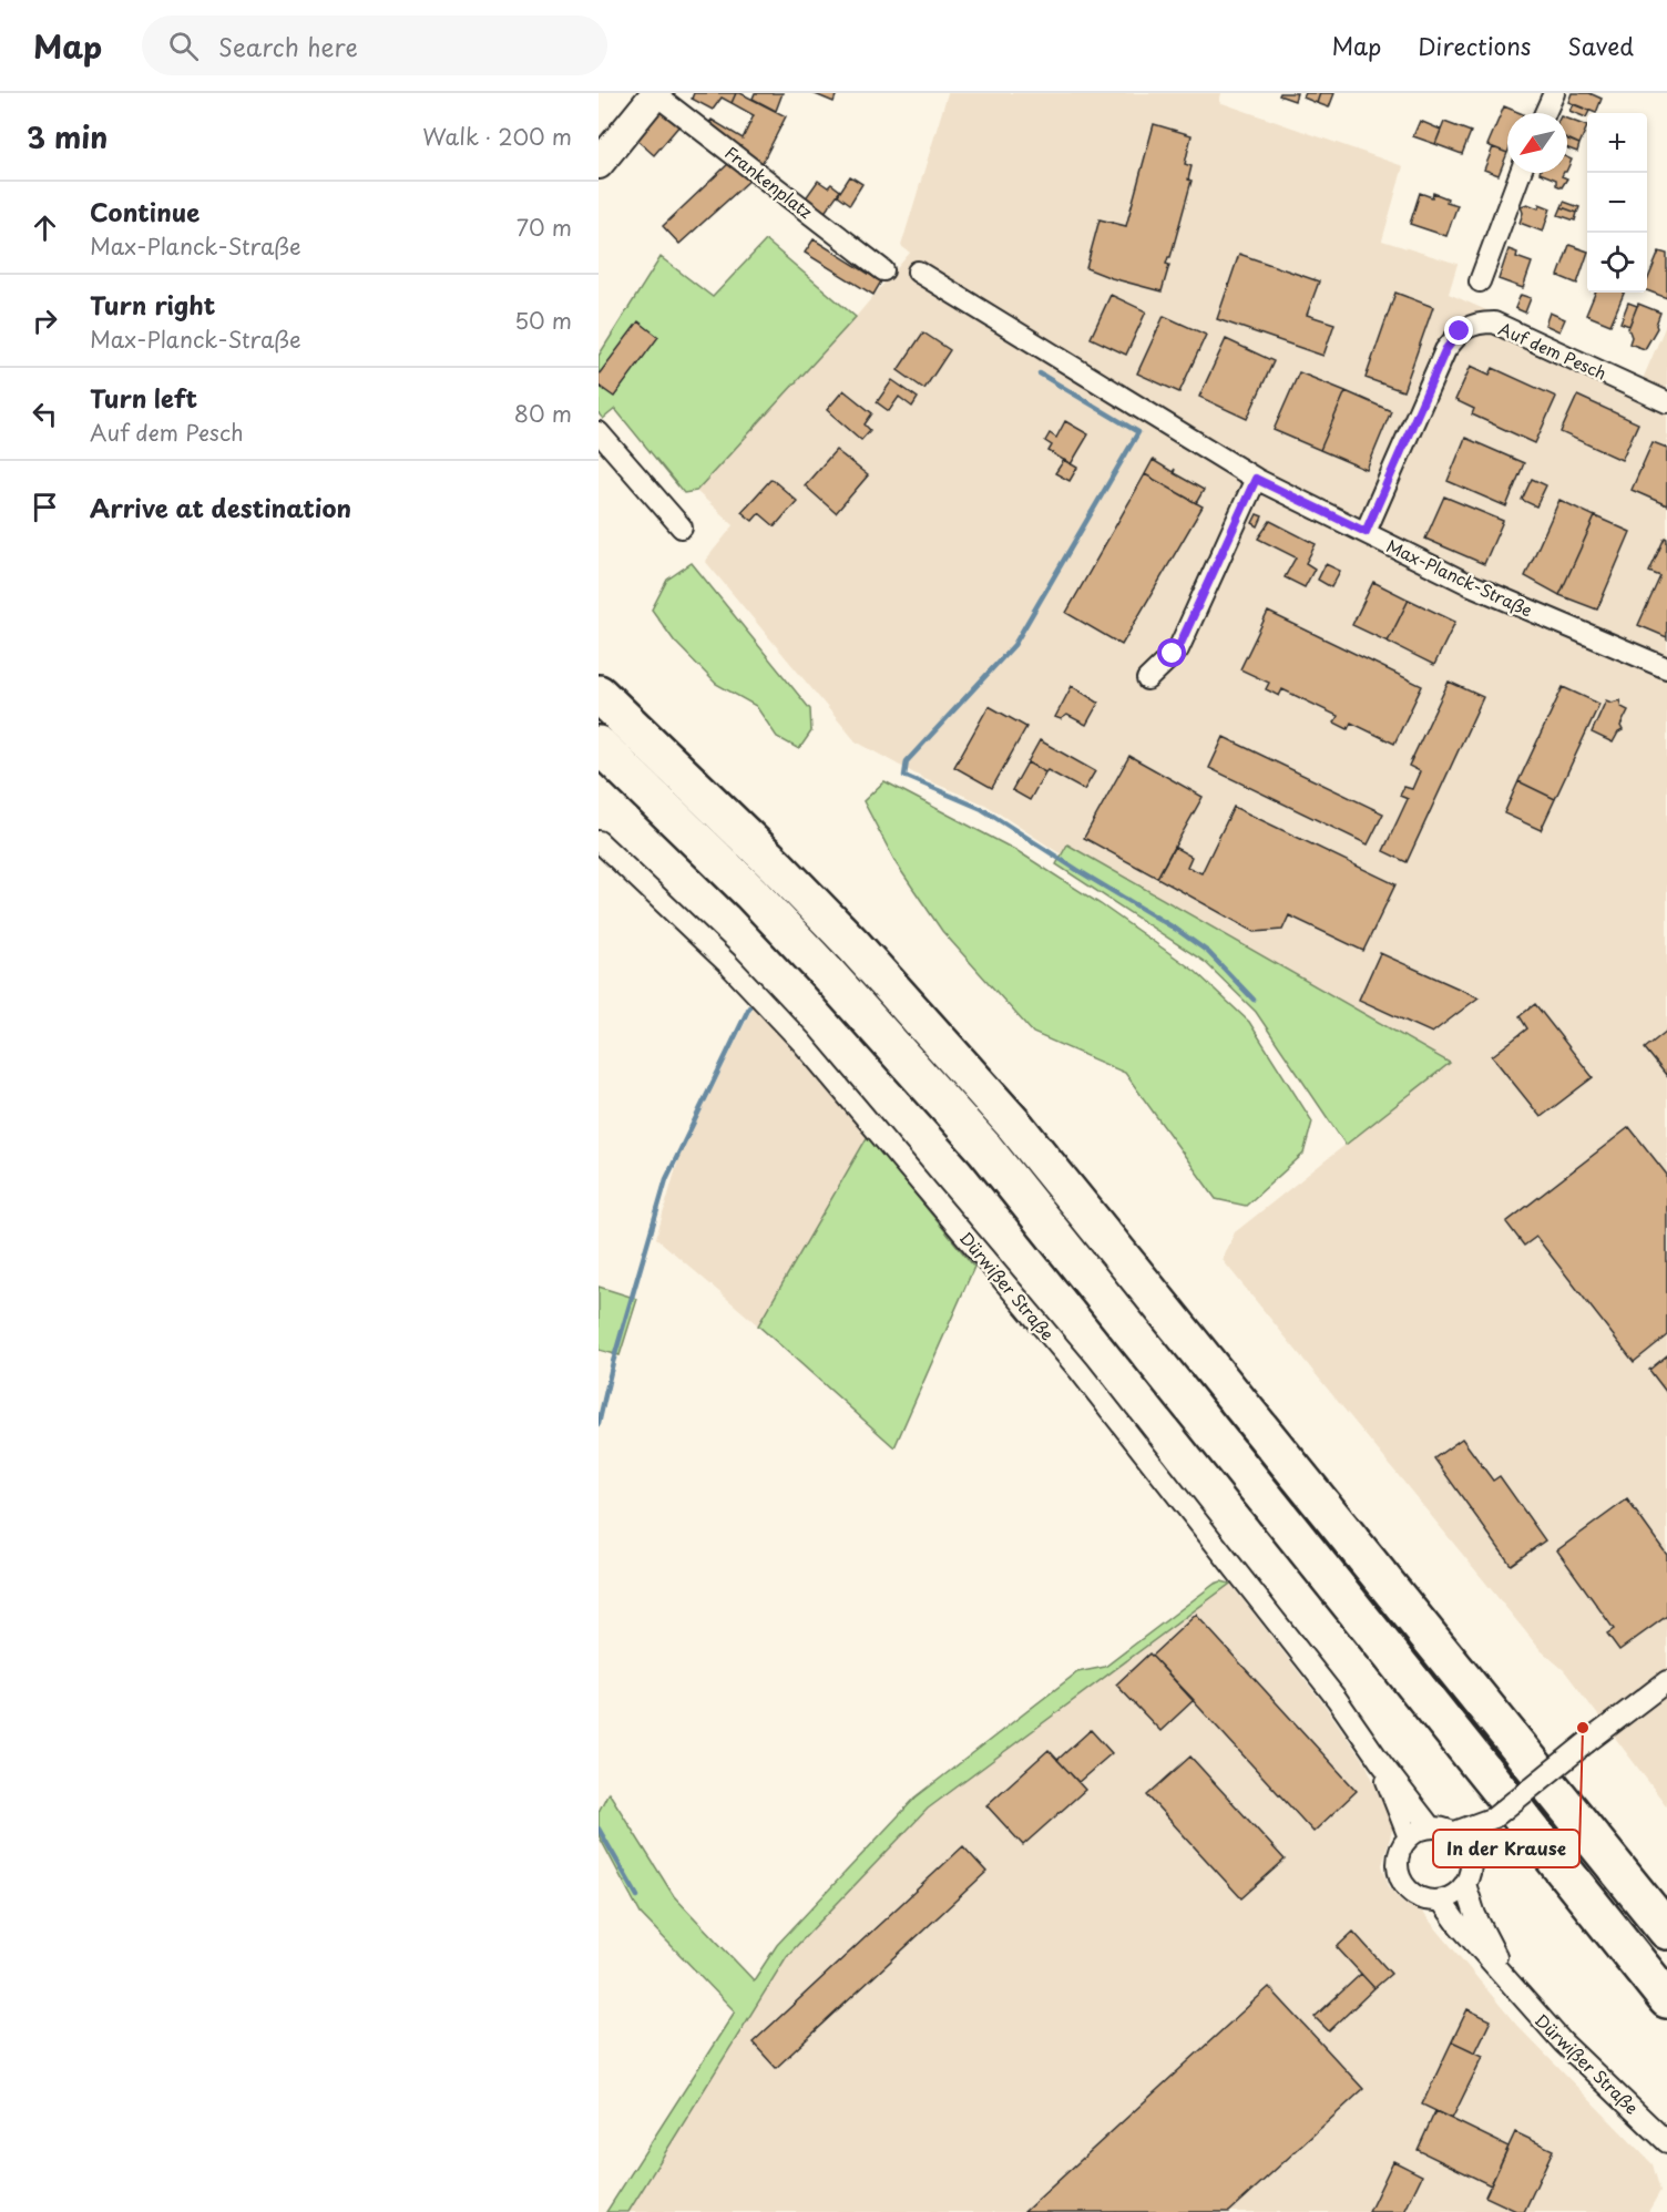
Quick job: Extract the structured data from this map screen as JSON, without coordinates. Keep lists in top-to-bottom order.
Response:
{
  "streets": {
    "street": [
      "Frankenplatz",
      "Auf dem Pesch",
      "Max-Planck-Straße",
      "Dürwißer Straße"
    ]
  },
  "crossings": [
    ["Auf dem Pesch", "Max-Planck-Straße"]
  ],
  "places": ["In der Krause"],
  "north": "bottom left",
  "page": {
    "header": "Map",
    "search": "Search here",
    "nav": ["Map", "Directions", "Saved"],
    "heading": ["3 min", "Walk · 200 m"],
    "map_buttons": ["+", "−"],
    "list": [
      ["Continue", "Max-Planck-Straße", "70 m"],
      ["Turn right", "Max-Planck-Straße", "50 m"],
      ["Turn left", "Auf dem Pesch", "80 m"],
      "Arrive at destination"
    ]
  }
}
